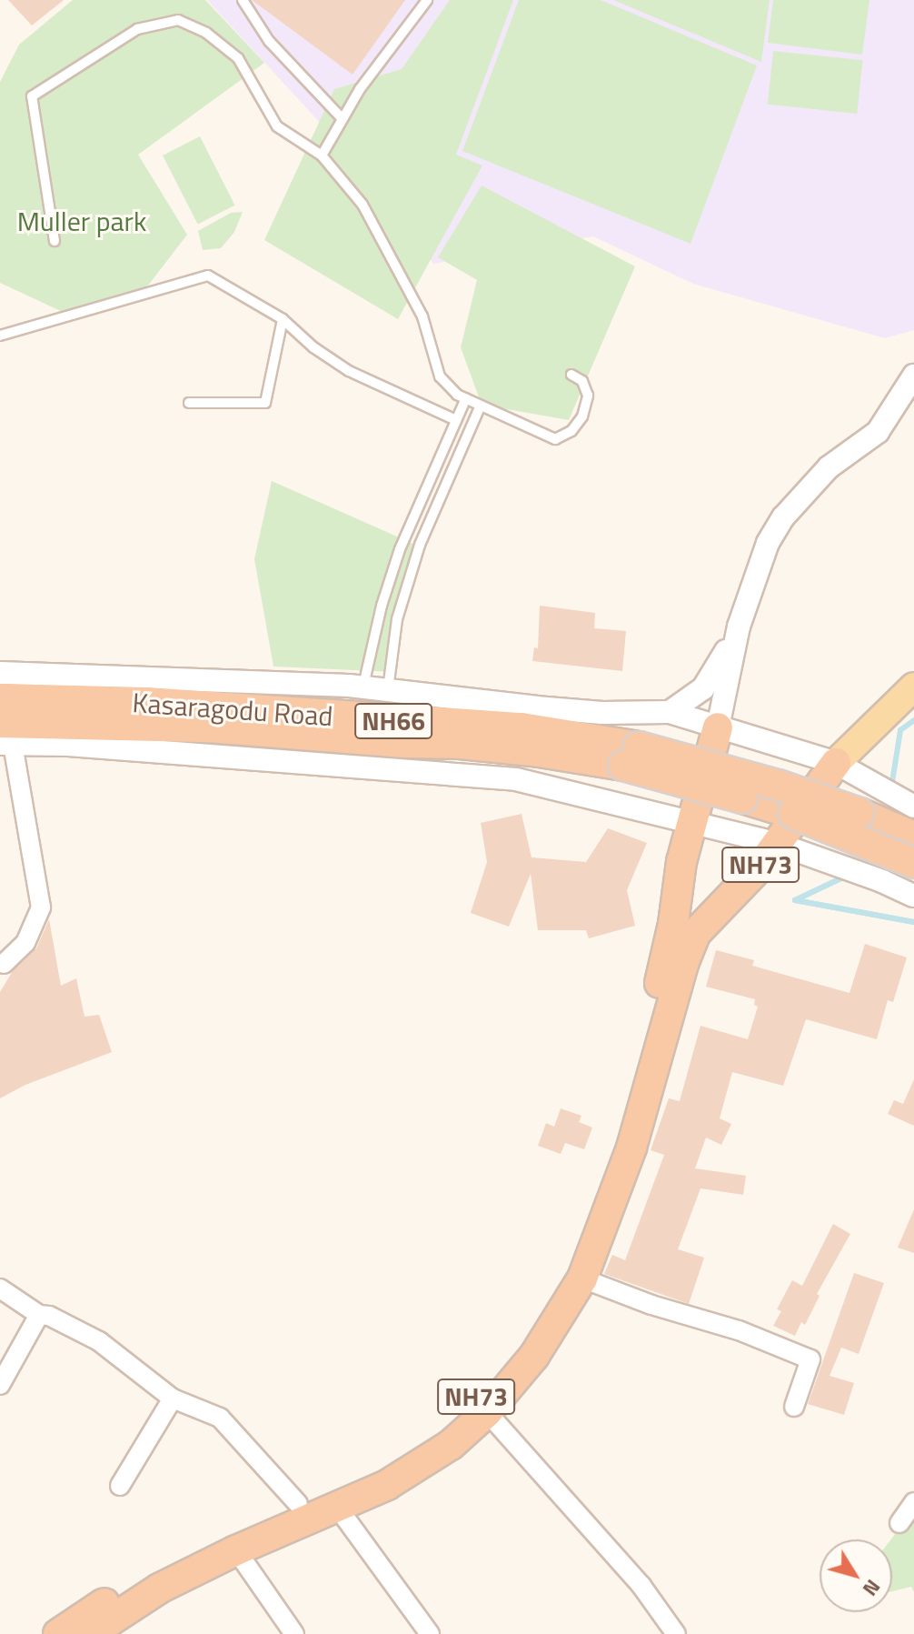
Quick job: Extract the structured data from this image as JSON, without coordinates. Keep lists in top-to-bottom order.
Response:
{
  "streets": {
    "highway": ["Kasaragodu Road", "NH66", "NH73"]
  },
  "crossings": [
    ["Kasaragodu Road", "NH66"]
  ],
  "parks": ["Muller park"],
  "north": "bottom right"
}
